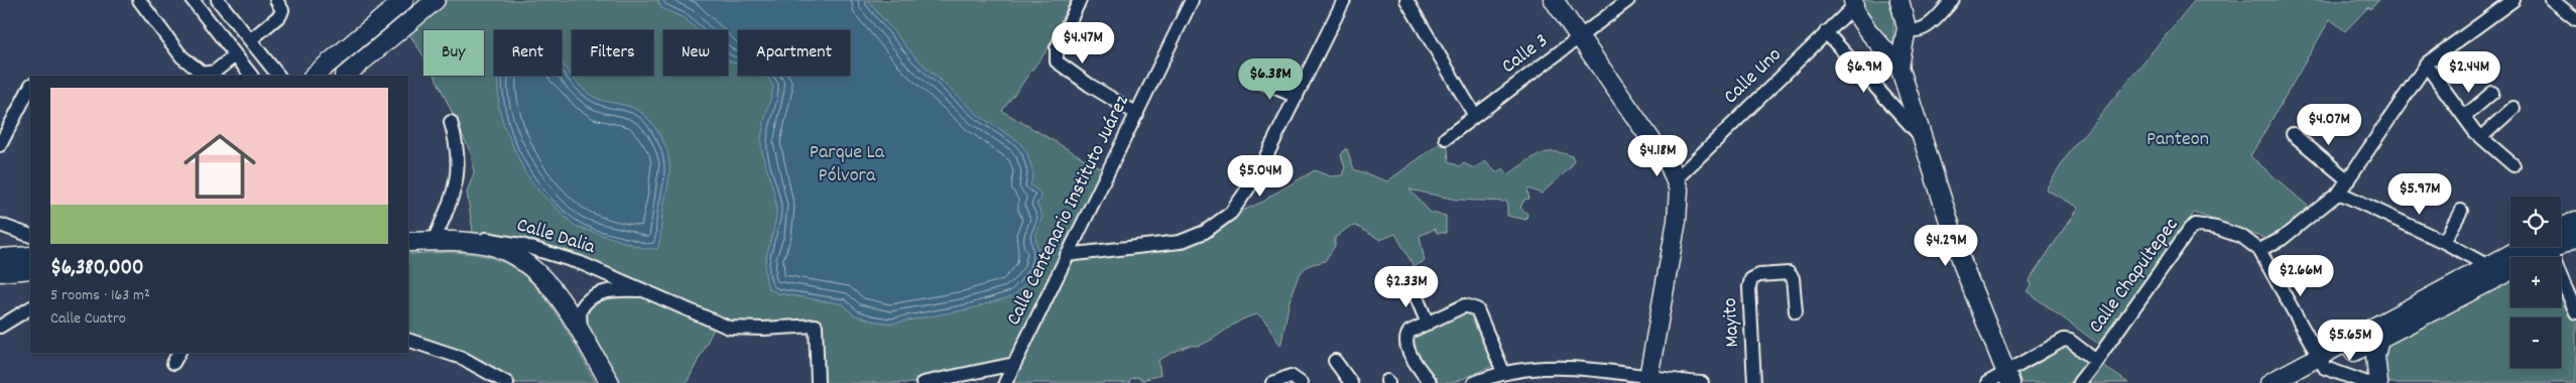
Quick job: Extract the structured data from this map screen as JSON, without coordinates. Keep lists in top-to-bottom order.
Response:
{
  "streets": {
    "street": [
      "Calle 3",
      "Calle Uno",
      "Calle Centenario Instituto Juárez",
      "Calle Dalia",
      "Calle Chapultepec",
      "Mayito"
    ]
  },
  "parks": ["Panteon", "Parque La Pólvora"],
  "page": {
    "price": [
      "$4.47M",
      "$6.9M",
      "$2.44M",
      "$6.38M",
      "$4.07M",
      "$4.18M",
      "$5.04M",
      "$5.97M",
      "$4.29M",
      "$2.66M",
      "$2.33M",
      "$5.65M"
    ],
    "chip": [
      "Buy",
      "Rent",
      "Filters",
      "New",
      "Apartment"
    ],
    "list": [
      {
        "name": "$6,380,000",
        "note": "5 rooms · 163 m² · Calle Cuatro"
      }
    ],
    "map_buttons": ["+", "−"]
  }
}
